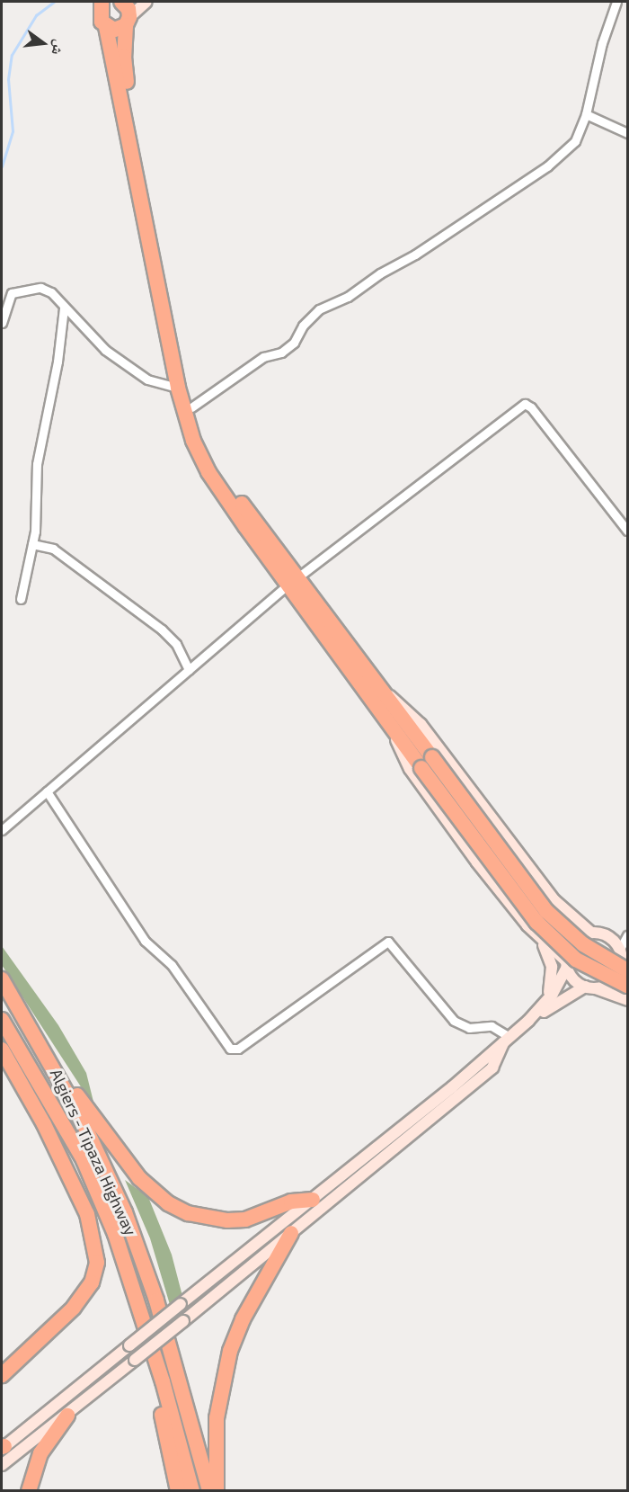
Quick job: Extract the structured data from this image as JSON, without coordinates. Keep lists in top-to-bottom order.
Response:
{
  "streets": {
    "highway": ["Algiers - Tipaza Highway"]
  },
  "north": "right"
}
